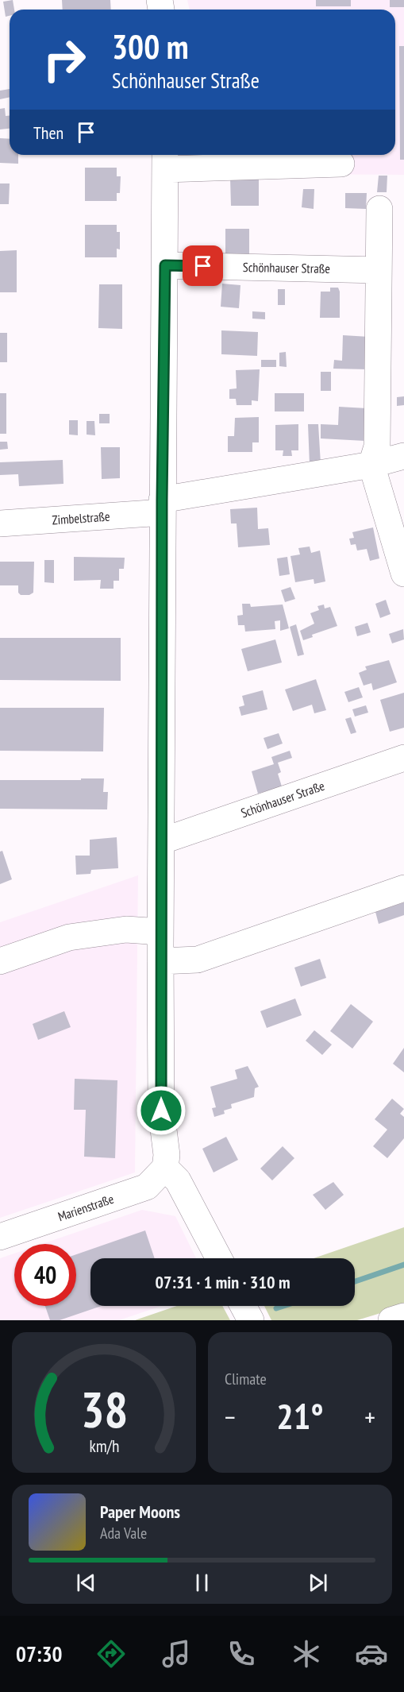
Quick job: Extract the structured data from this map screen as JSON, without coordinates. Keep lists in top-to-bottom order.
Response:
{
  "streets": {
    "street": ["Schönhauser Straße", "Zimbelstraße", "Marienstraße"]
  },
  "page": {
    "turn": ["300 m", "Schönhauser Straße"],
    "then": "Then",
    "limit": "40",
    "trip": "07:31 · 1 min · 310 m",
    "tile": "Climate",
    "heat": ["−", "21°", "+"],
    "song": ["Paper Moons", "Ada Vale"],
    "tabs": "07:30",
    "gauge": ["38", "km/h"]
  }
}
